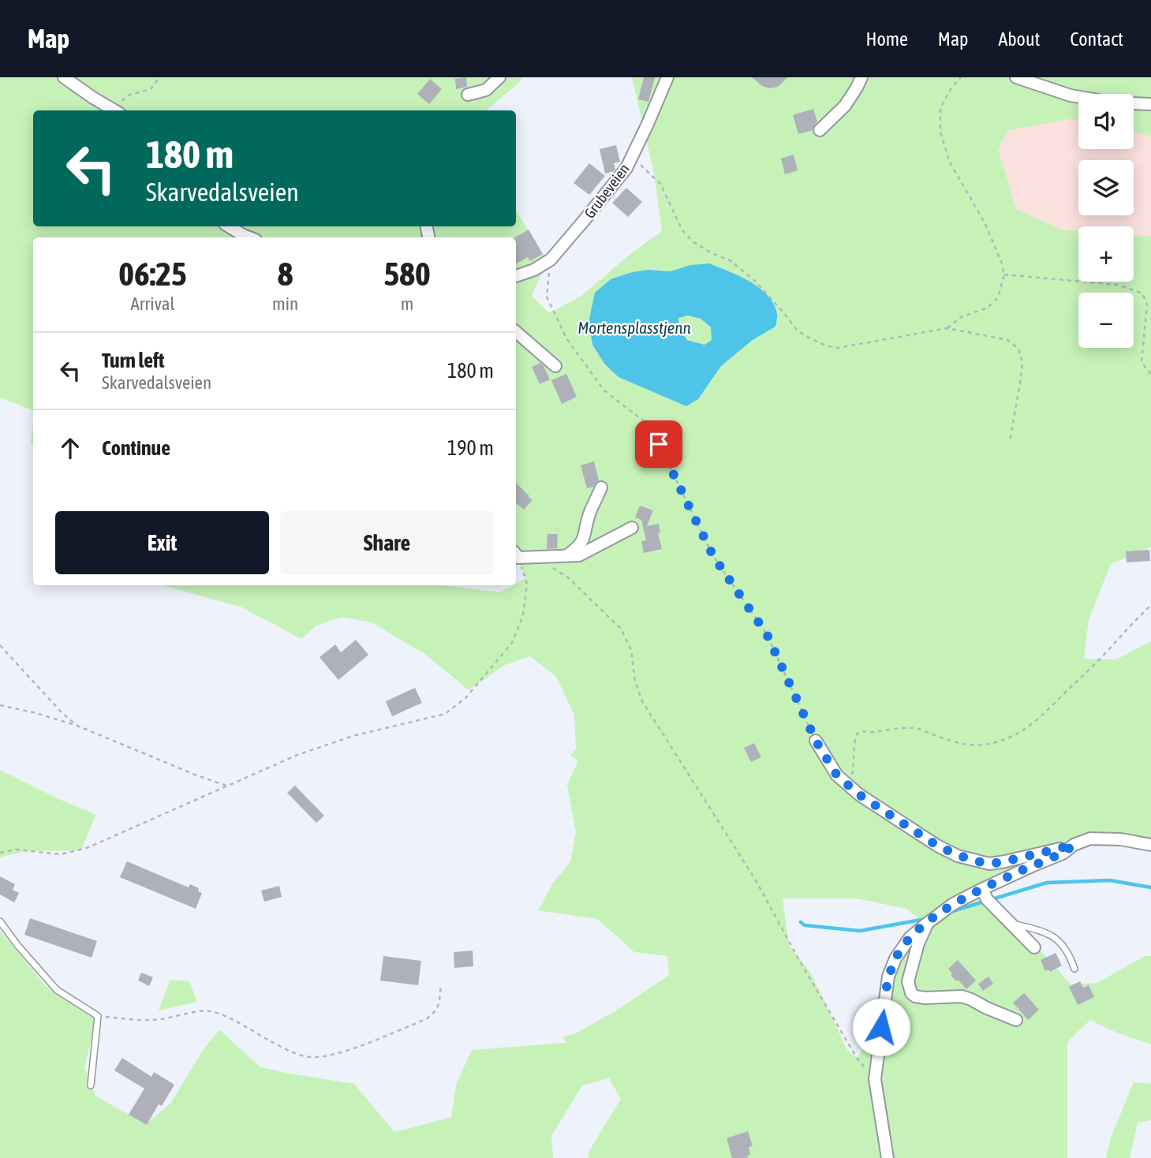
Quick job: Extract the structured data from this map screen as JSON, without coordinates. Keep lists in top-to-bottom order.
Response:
{
  "streets": {
    "street": ["Grubeveien"]
  },
  "water": ["Mortensplasstjenn"],
  "page": {
    "header": "Map",
    "nav": [
      "Home",
      "Map",
      "About",
      "Contact"
    ],
    "map_buttons": ["+", "−"],
    "turn": ["180 m", "Skarvedalsveien"],
    "eta": [
      "06:25",
      "Arrival",
      "8",
      "min",
      "580",
      "m"
    ],
    "list": [
      {
        "name": "Turn left",
        "note": "Skarvedalsveien",
        "value": "180 m"
      },
      {
        "name": "Continue",
        "value": "190 m"
      }
    ],
    "buttons": ["Exit", "Share"]
  }
}
